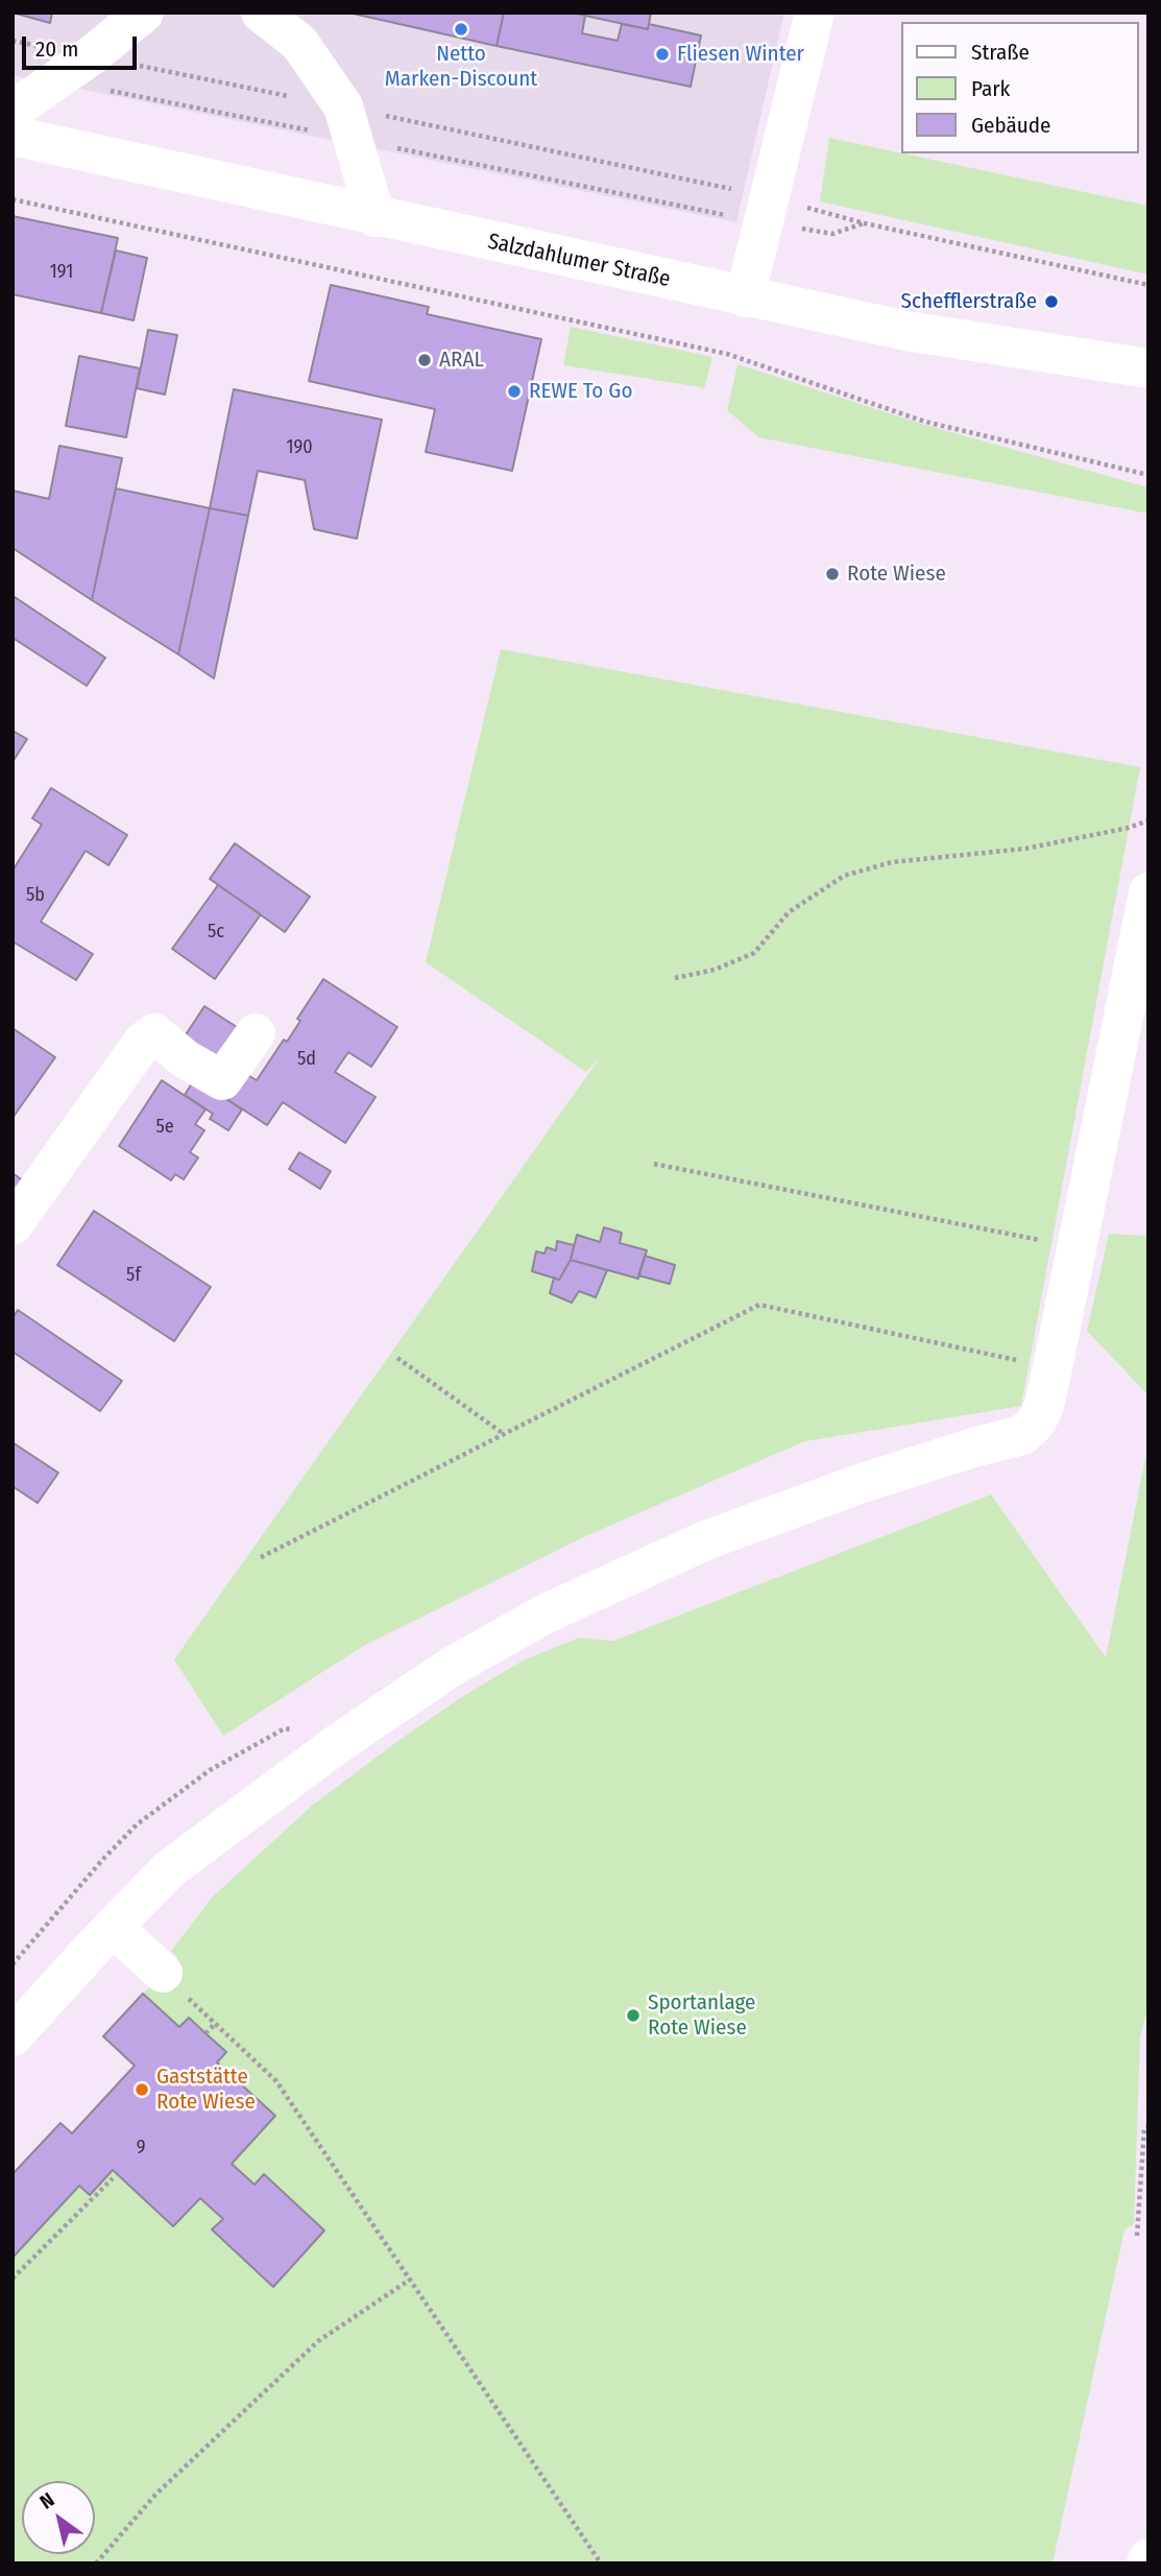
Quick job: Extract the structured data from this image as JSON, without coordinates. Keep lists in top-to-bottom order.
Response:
{
  "streets": {
    "main road": ["Salzdahlumer Straße"]
  },
  "places": [
    "Netto Marken-Discount",
    "Fliesen Winter",
    "Schefflerstraße",
    "ARAL",
    "REWE To Go",
    "Rote Wiese",
    "Sportanlage Rote Wiese",
    "Gaststätte Rote Wiese"
  ],
  "house_numbers": [
    "191",
    "190",
    "5b",
    "5c",
    "5d",
    "5e",
    "5f",
    "9"
  ],
  "legend": ["Straße", "Park", "Gebäude"],
  "scale_bar": "20 m",
  "north": "top left"
}
